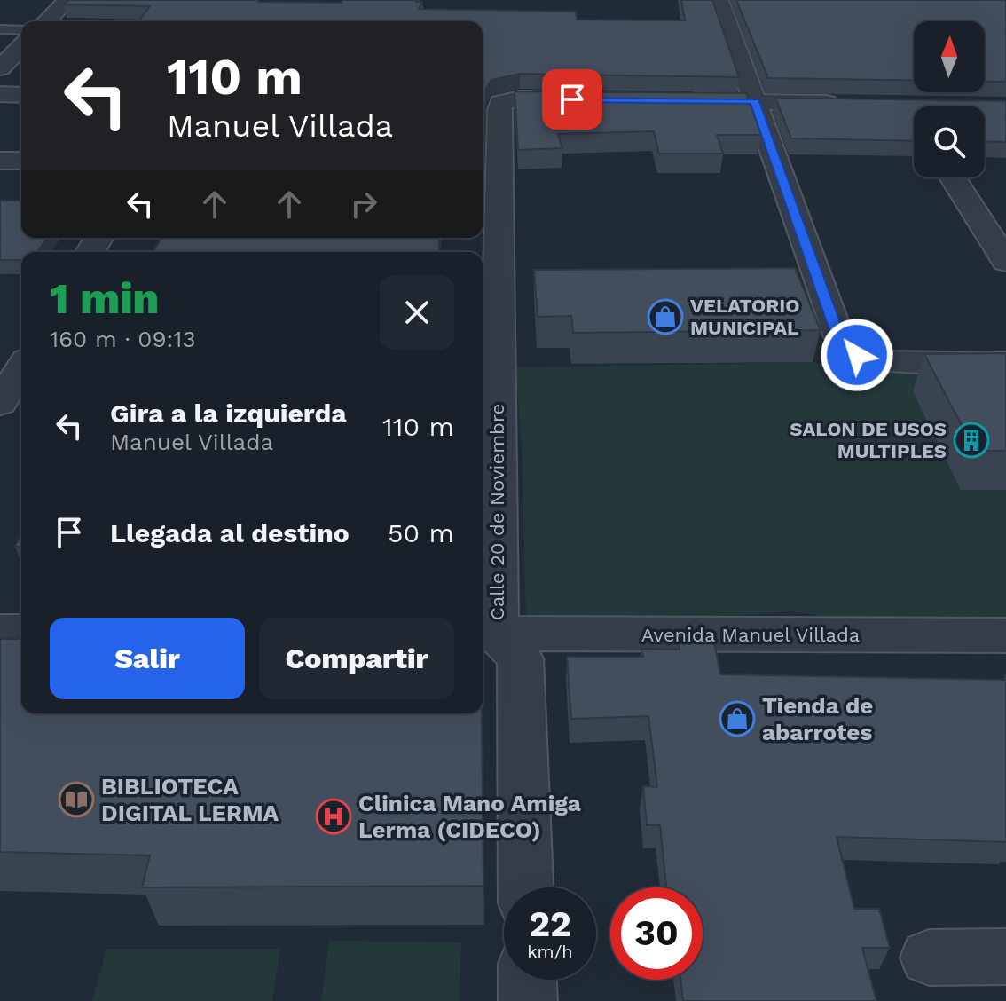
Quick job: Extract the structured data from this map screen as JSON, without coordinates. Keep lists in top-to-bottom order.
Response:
{
  "streets": {
    "street": ["Calle 20 de Noviembre", "Avenida Manuel Villada"]
  },
  "crossings": [
    ["Calle 20 de Noviembre", "Avenida Manuel Villada"]
  ],
  "places": {
    "shop": ["VELATORIO MUNICIPAL", "Tienda de abarrotes"],
    "building": ["SALON DE USOS MULTIPLES"],
    "library": ["BIBLIOTECA DIGITAL LERMA"],
    "hospital": ["Clinica Mano Amiga Lerma (CIDECO)"]
  },
  "north": "top",
  "page": {
    "turn": ["110 m", "Manuel Villada"],
    "heading": ["1 min", "160 m · 09:13"],
    "list": [
      {
        "name": "Gira a la izquierda",
        "note": "Manuel Villada",
        "value": "110 m"
      },
      {
        "name": "Llegada al destino",
        "value": "50 m"
      }
    ],
    "buttons": ["Salir", "Compartir"],
    "speed": "22 km/h",
    "limit": "30"
  }
}
